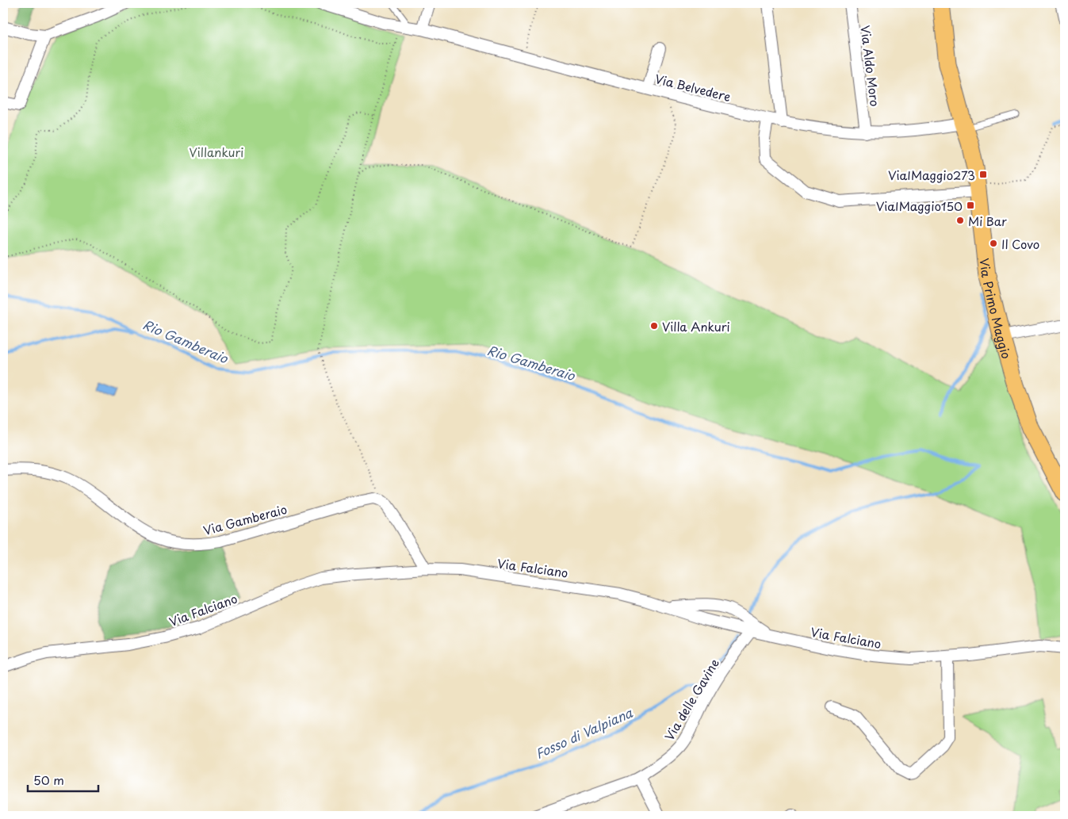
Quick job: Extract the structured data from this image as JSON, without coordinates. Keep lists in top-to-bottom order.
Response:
{
  "streets": {
    "main road": ["Via Primo Maggio"],
    "street": [
      "Via Aldo Moro",
      "Via Belvedere",
      "Via Gamberaio",
      "Via Falciano",
      "Via delle Gavine"
    ]
  },
  "crossings": [
    ["Via Aldo Moro", "Via Belvedere"],
    ["Via Belvedere", "Via Primo Maggio"],
    ["Via Falciano", "Via delle Gavine"]
  ],
  "water": ["Rio Gamberaio", "Fosso di Valpiana"],
  "parks": ["Villankuri"],
  "places": {
    "transit": ["ViaIMaggio273", "ViaIMaggio150"],
    "other": ["Mi Bar", "Il Covo", "Villa Ankuri"]
  },
  "scale_bar": "50 m"
}
